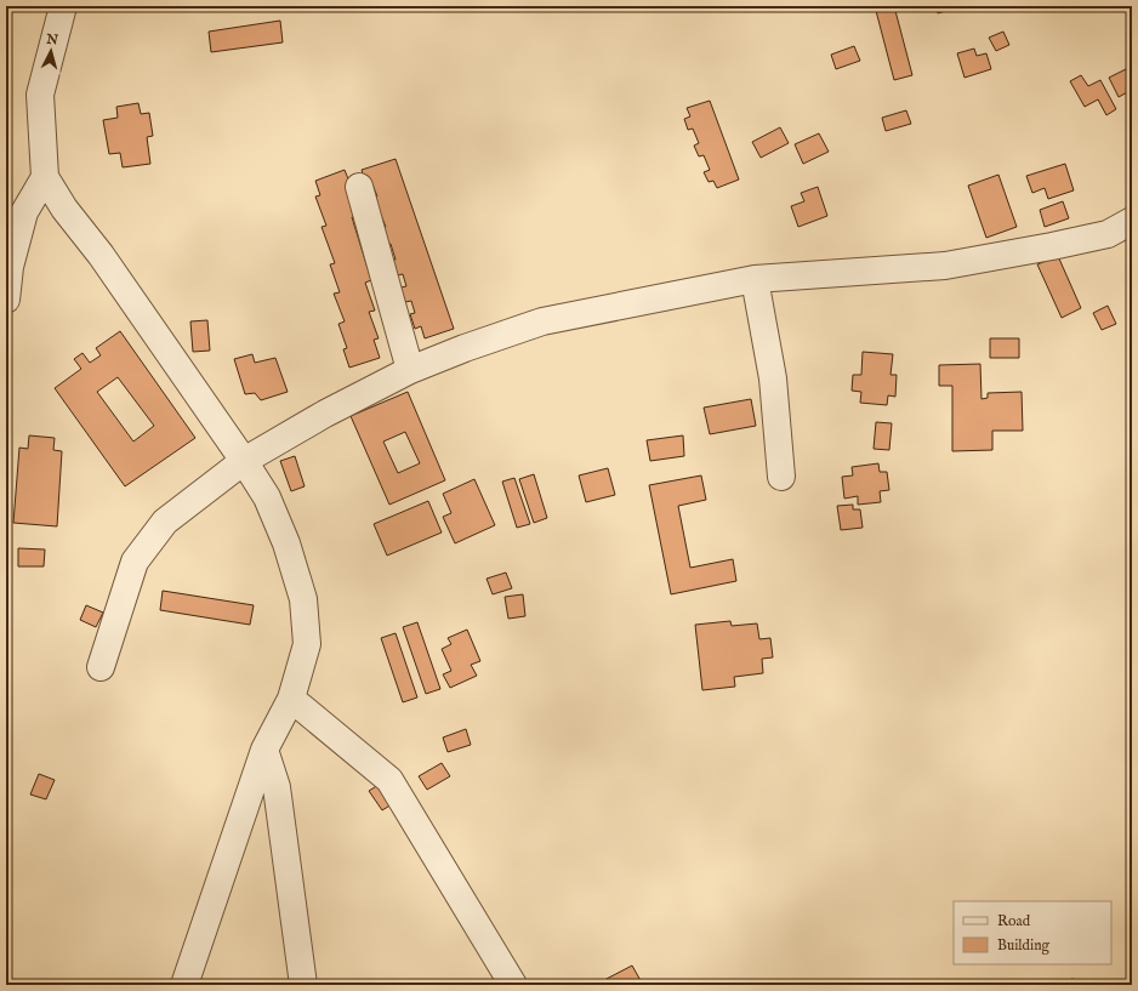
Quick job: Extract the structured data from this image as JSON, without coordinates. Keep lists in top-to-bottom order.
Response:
{
  "legend": ["Road", "Building"],
  "north": "top"
}
